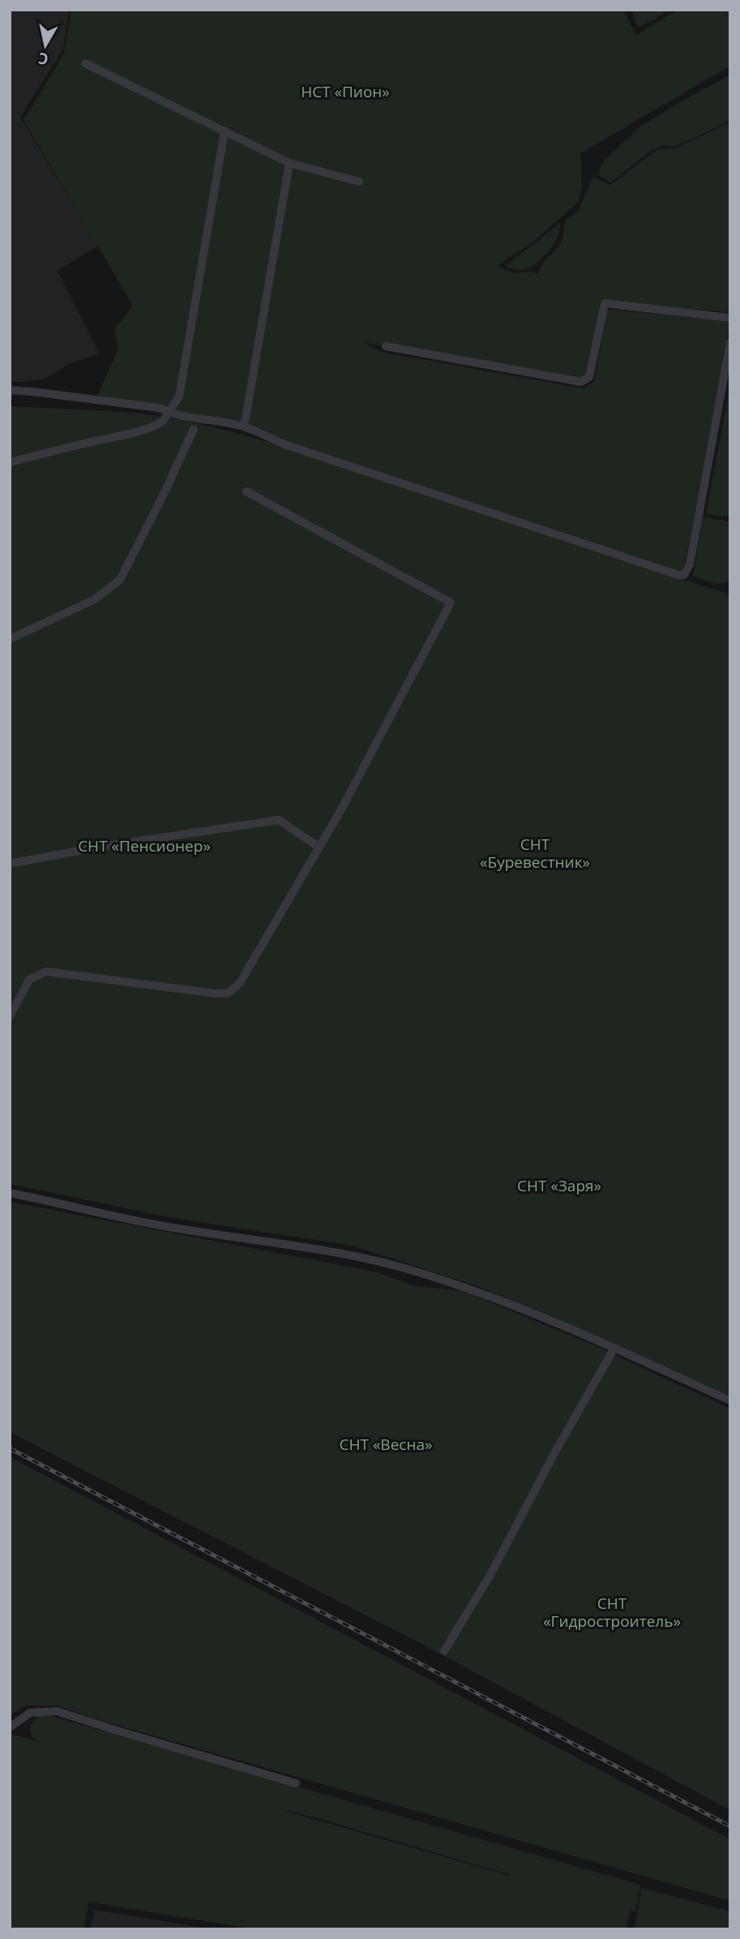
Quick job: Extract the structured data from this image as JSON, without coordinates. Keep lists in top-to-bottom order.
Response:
{
  "parks": [
    "НСТ «Пион»",
    "СНТ «Буревестник»",
    "СНТ «Пенсионер»",
    "СНТ «Заря»",
    "СНТ «Весна»",
    "СНТ «Гидростроитель»"
  ],
  "north": "bottom"
}
